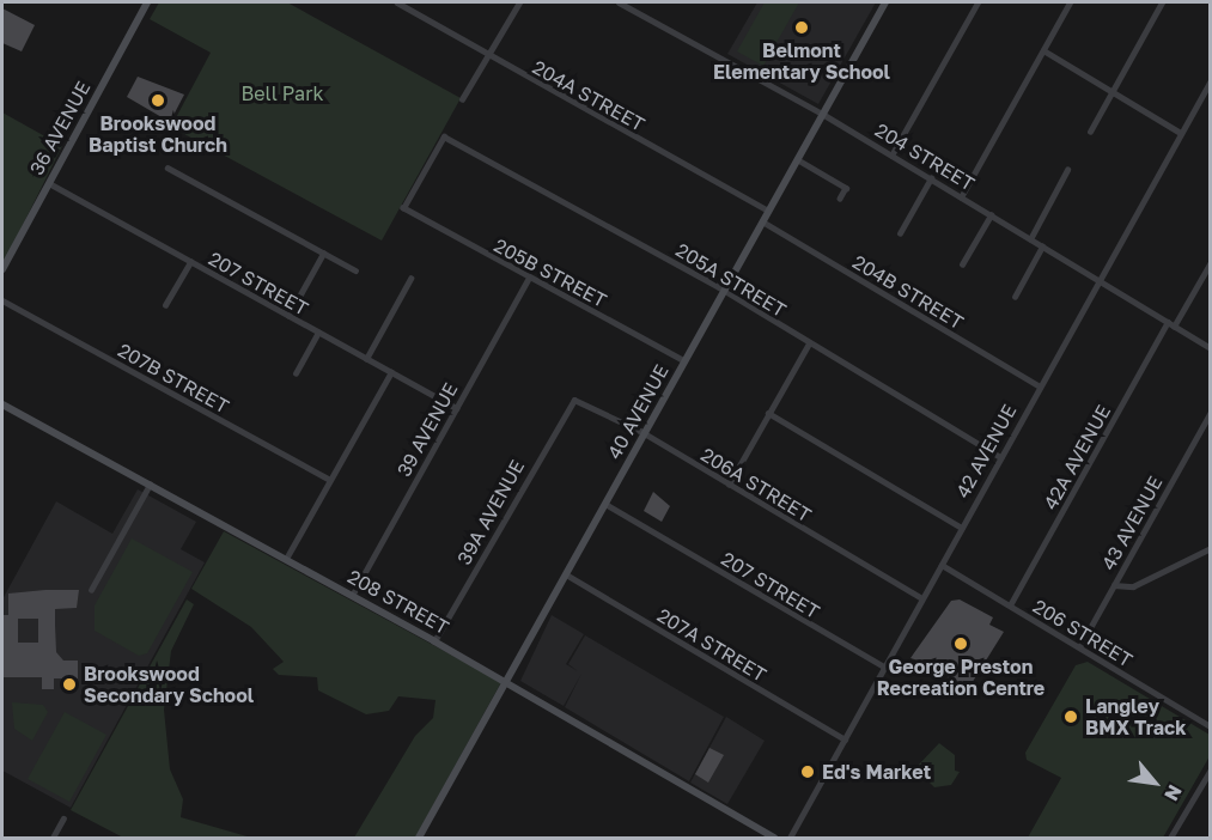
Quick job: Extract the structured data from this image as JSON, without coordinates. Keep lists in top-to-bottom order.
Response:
{
  "streets": {
    "main road": ["36 AVENUE", "40 AVENUE", "208 STREET"],
    "street": [
      "204A STREET",
      "204 STREET",
      "205B STREET",
      "205A STREET",
      "207 STREET",
      "204B STREET",
      "207B STREET",
      "39 AVENUE",
      "42 AVENUE",
      "42A AVENUE",
      "206A STREET",
      "39A AVENUE",
      "43 AVENUE",
      "206 STREET",
      "207A STREET"
    ]
  },
  "crossings": [
    ["204A STREET", "40 AVENUE"],
    ["36 AVENUE", "207 STREET"],
    ["204 STREET", "40 AVENUE"],
    ["204 STREET", "42 AVENUE"],
    ["204 STREET", "42A AVENUE"],
    ["205B STREET", "205A STREET"],
    ["205B STREET", "40 AVENUE"],
    ["205B STREET", "39 AVENUE"],
    ["205A STREET", "40 AVENUE"],
    ["205A STREET", "42 AVENUE"],
    ["207 STREET", "40 AVENUE"],
    ["207 STREET", "39 AVENUE"],
    ["207 STREET", "42 AVENUE"],
    ["204B STREET", "40 AVENUE"],
    ["204B STREET", "42 AVENUE"],
    ["40 AVENUE", "206A STREET"],
    ["40 AVENUE", "208 STREET"],
    ["40 AVENUE", "207A STREET"],
    ["39 AVENUE", "208 STREET"],
    ["42 AVENUE", "206A STREET"],
    ["42 AVENUE", "206 STREET"],
    ["42 AVENUE", "207A STREET"],
    ["42A AVENUE", "206 STREET"],
    ["206A STREET", "39A AVENUE"],
    ["39A AVENUE", "208 STREET"],
    ["43 AVENUE", "206 STREET"]
  ],
  "parks": ["Bell Park"],
  "places": [
    "Belmont Elementary School",
    "Brookswood Baptist Church",
    "George Preston Recreation Centre",
    "Brookswood Secondary School",
    "Langley BMX Track",
    "Ed's Market"
  ],
  "north": "bottom right"
}
